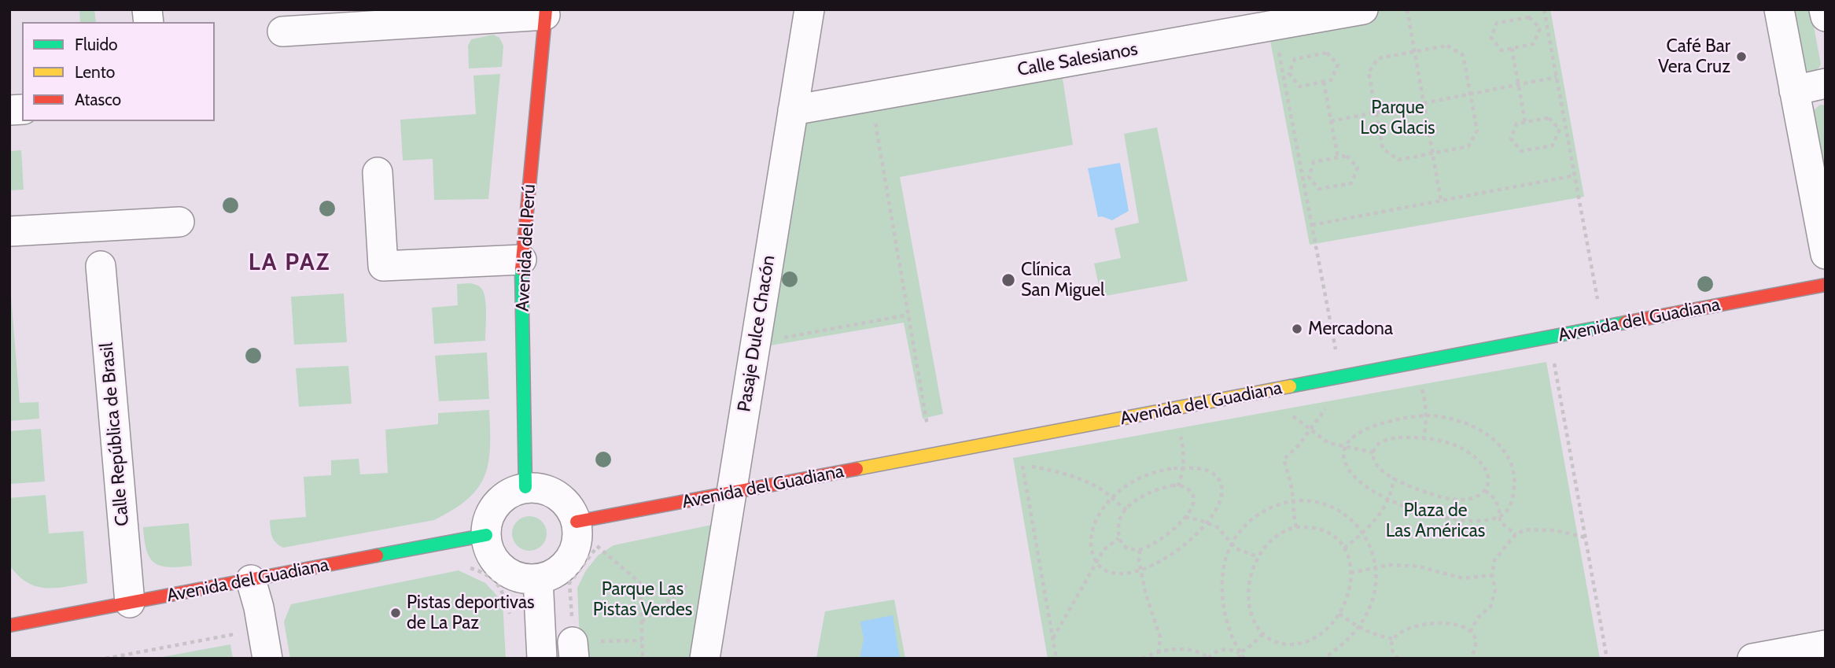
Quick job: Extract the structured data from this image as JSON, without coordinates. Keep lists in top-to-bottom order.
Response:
{
  "streets": {
    "street": [
      "Calle Salesianos",
      "Avenida del Perú",
      "Avenida del Guadiana",
      "Pasaje Dulce Chacón",
      "Calle República de Brasil"
    ]
  },
  "crossings": [
    ["Calle Salesianos", "Pasaje Dulce Chacón"],
    ["Avenida del Perú", "Avenida del Guadiana"],
    ["Avenida del Guadiana", "Pasaje Dulce Chacón"],
    ["Avenida del Guadiana", "Calle República de Brasil"]
  ],
  "districts": ["LA PAZ"],
  "parks": ["Parque Los Glacis", "Plaza de Las Américas", "Parque Las Pistas Verdes"],
  "places": [
    "Café Bar Vera Cruz",
    "Clínica San Miguel",
    "Mercadona",
    "Pistas deportivas de La Paz"
  ],
  "legend": ["Fluido", "Lento", "Atasco"]
}
